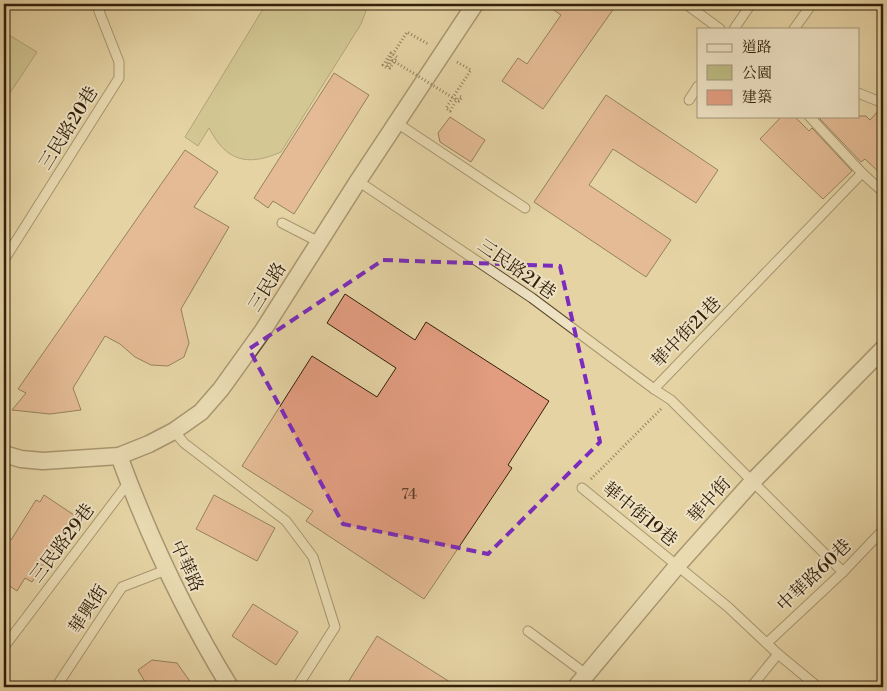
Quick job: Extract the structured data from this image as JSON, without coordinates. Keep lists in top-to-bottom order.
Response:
{
  "streets": {
    "street": ["三民路", "華中街", "中華路"],
    "lane": [
      "三民路20巷",
      "三民路21巷",
      "華中街21巷",
      "華中街19巷",
      "三民路29巷",
      "中華路60巷",
      "華興街"
    ]
  },
  "crossings": [
    ["三民路21巷", "三民路"],
    ["三民路21巷", "華中街21巷"],
    ["三民路", "中華路"],
    ["華中街21巷", "華中街"],
    ["華中街21巷", "中華路60巷"],
    ["華中街", "華中街19巷"],
    ["華中街19巷", "中華路60巷"],
    ["三民路29巷", "中華路"],
    ["中華路", "華興街"]
  ],
  "house_numbers": ["74"],
  "legend": ["道路", "公園", "建築"]
}
